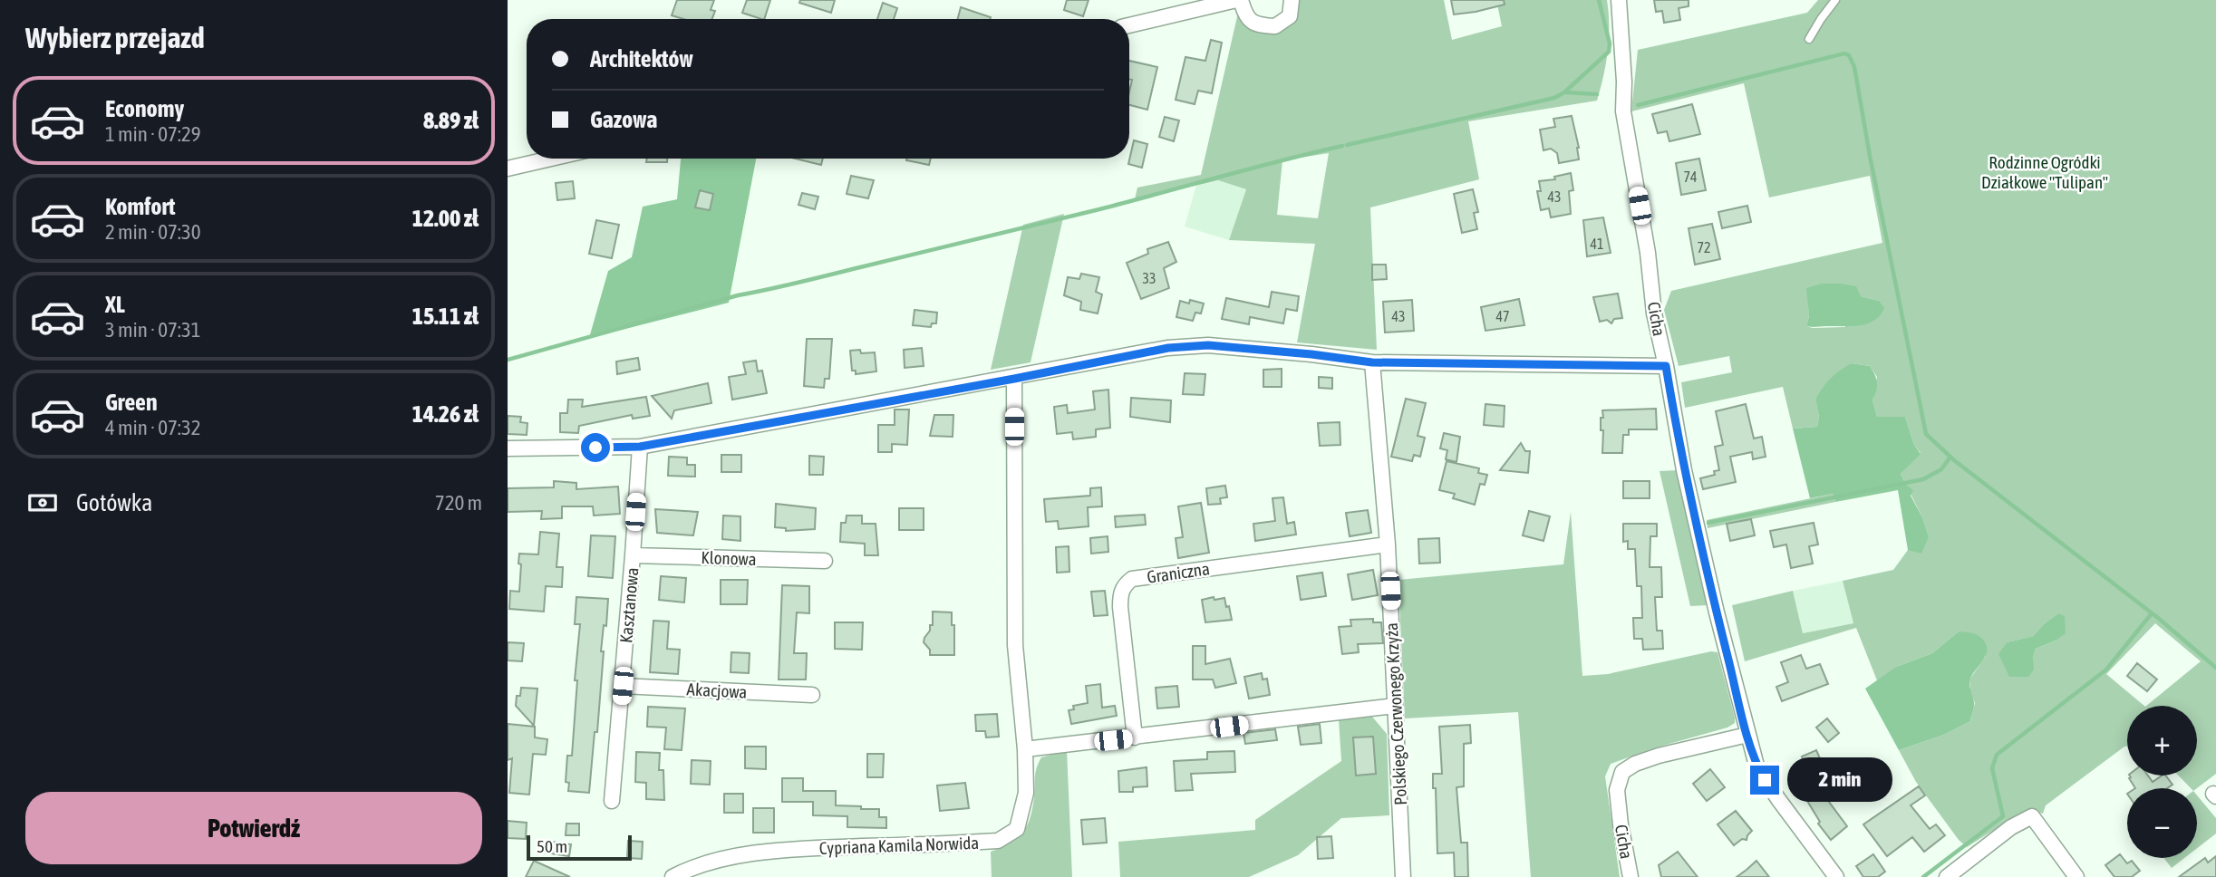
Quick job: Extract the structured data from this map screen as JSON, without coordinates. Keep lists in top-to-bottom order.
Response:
{
  "streets": {
    "street": [
      "Cicha",
      "Klonowa",
      "Graniczna",
      "Kasztanowa",
      "Akacjowa",
      "Polskiego Czerwonego Krzyża",
      "Cypriana Kamila Norwida"
    ]
  },
  "crossings": [
    ["Klonowa", "Kasztanowa"],
    ["Graniczna", "Polskiego Czerwonego Krzyża"],
    ["Kasztanowa", "Akacjowa"]
  ],
  "parks": ["Rodzinne Ogródki Działkowe \"Tulipan\""],
  "house_numbers": [
    "74",
    "43",
    "41",
    "72",
    "33",
    "43",
    "47"
  ],
  "scale_bar": "50 m",
  "page": {
    "heading": "Wybierz przejazd",
    "banner": ["Architektów", "Gazowa"],
    "list": [
      {
        "name": "Economy",
        "note": "1 min · 07:29",
        "value": "8.89 zł"
      },
      {
        "name": "Komfort",
        "note": "2 min · 07:30",
        "value": "12.00 zł"
      },
      {
        "name": "XL",
        "note": "3 min · 07:31",
        "value": "15.11 zł"
      },
      {
        "name": "Green",
        "note": "4 min · 07:32",
        "value": "14.26 zł"
      }
    ],
    "pay": ["Gotówka", "720 m"],
    "map_buttons": ["+", "−"],
    "bubble": "2 min",
    "buttons": "Potwierdź",
    "scale": "50 m"
  }
}
